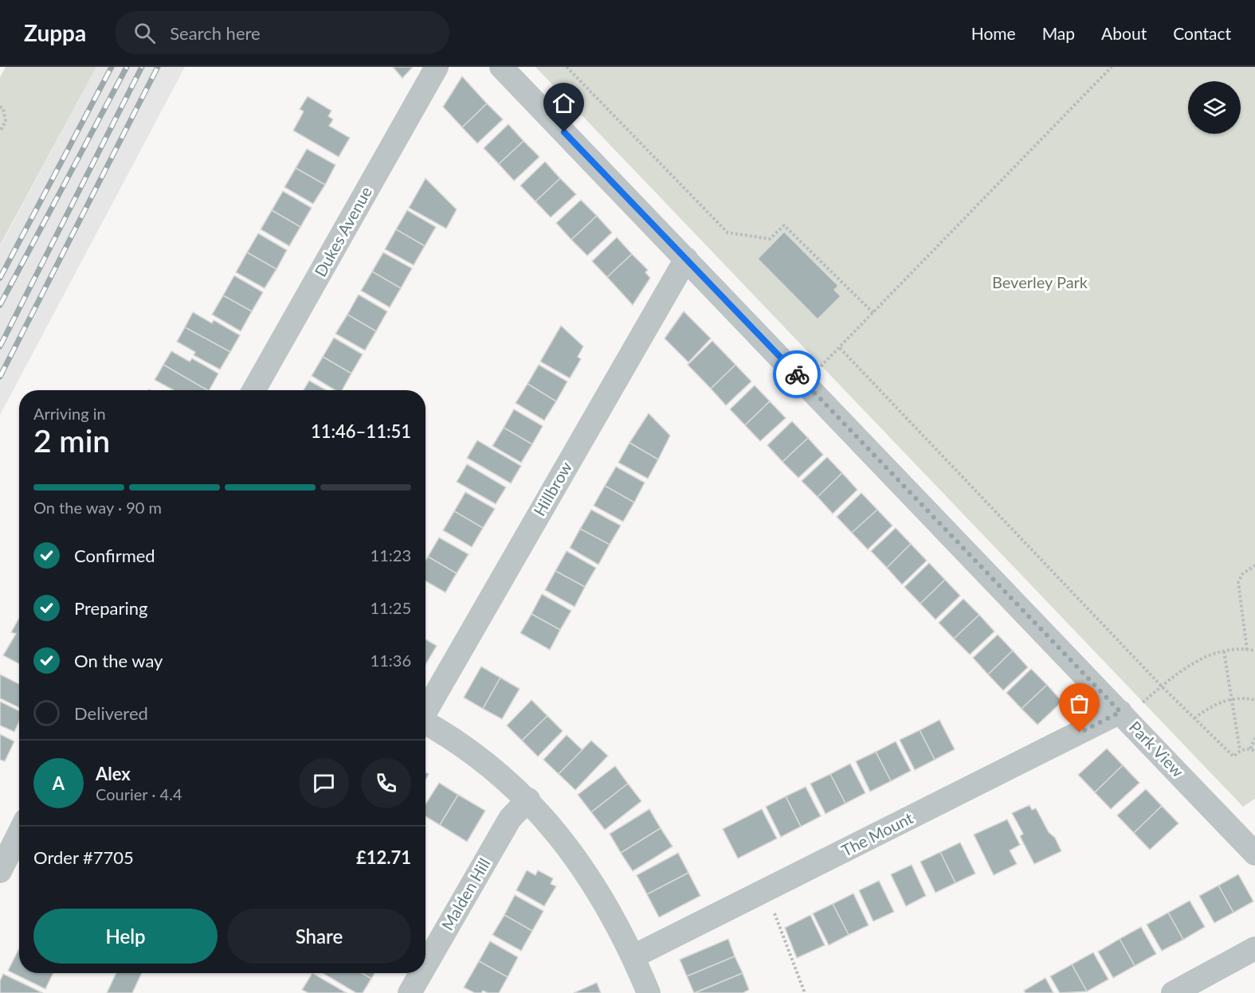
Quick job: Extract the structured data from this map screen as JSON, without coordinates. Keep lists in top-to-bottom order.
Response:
{
  "streets": {
    "street": [
      "Dukes Avenue",
      "Hillbrow",
      "Park View",
      "The Mount",
      "Malden Hill"
    ]
  },
  "crossings": [
    ["Hillbrow", "Park View"],
    ["Park View", "The Mount"]
  ],
  "parks": ["Beverley Park"],
  "page": {
    "header": "Zuppa",
    "search": "Search here",
    "nav": [
      "Home",
      "Map",
      "About",
      "Contact"
    ],
    "heading": ["2 min", "Arriving in", "11:46–11:51"],
    "panel": [
      "Alex",
      "Courier · 4.4",
      "Order #7705",
      "£12.71"
    ],
    "bar": "On the way · 90 m",
    "list": [
      ["Confirmed", "11:23"],
      ["Preparing", "11:25"],
      ["On the way", "11:36"],
      "Delivered"
    ],
    "round": "A",
    "buttons": ["Help", "Share"]
  }
}
